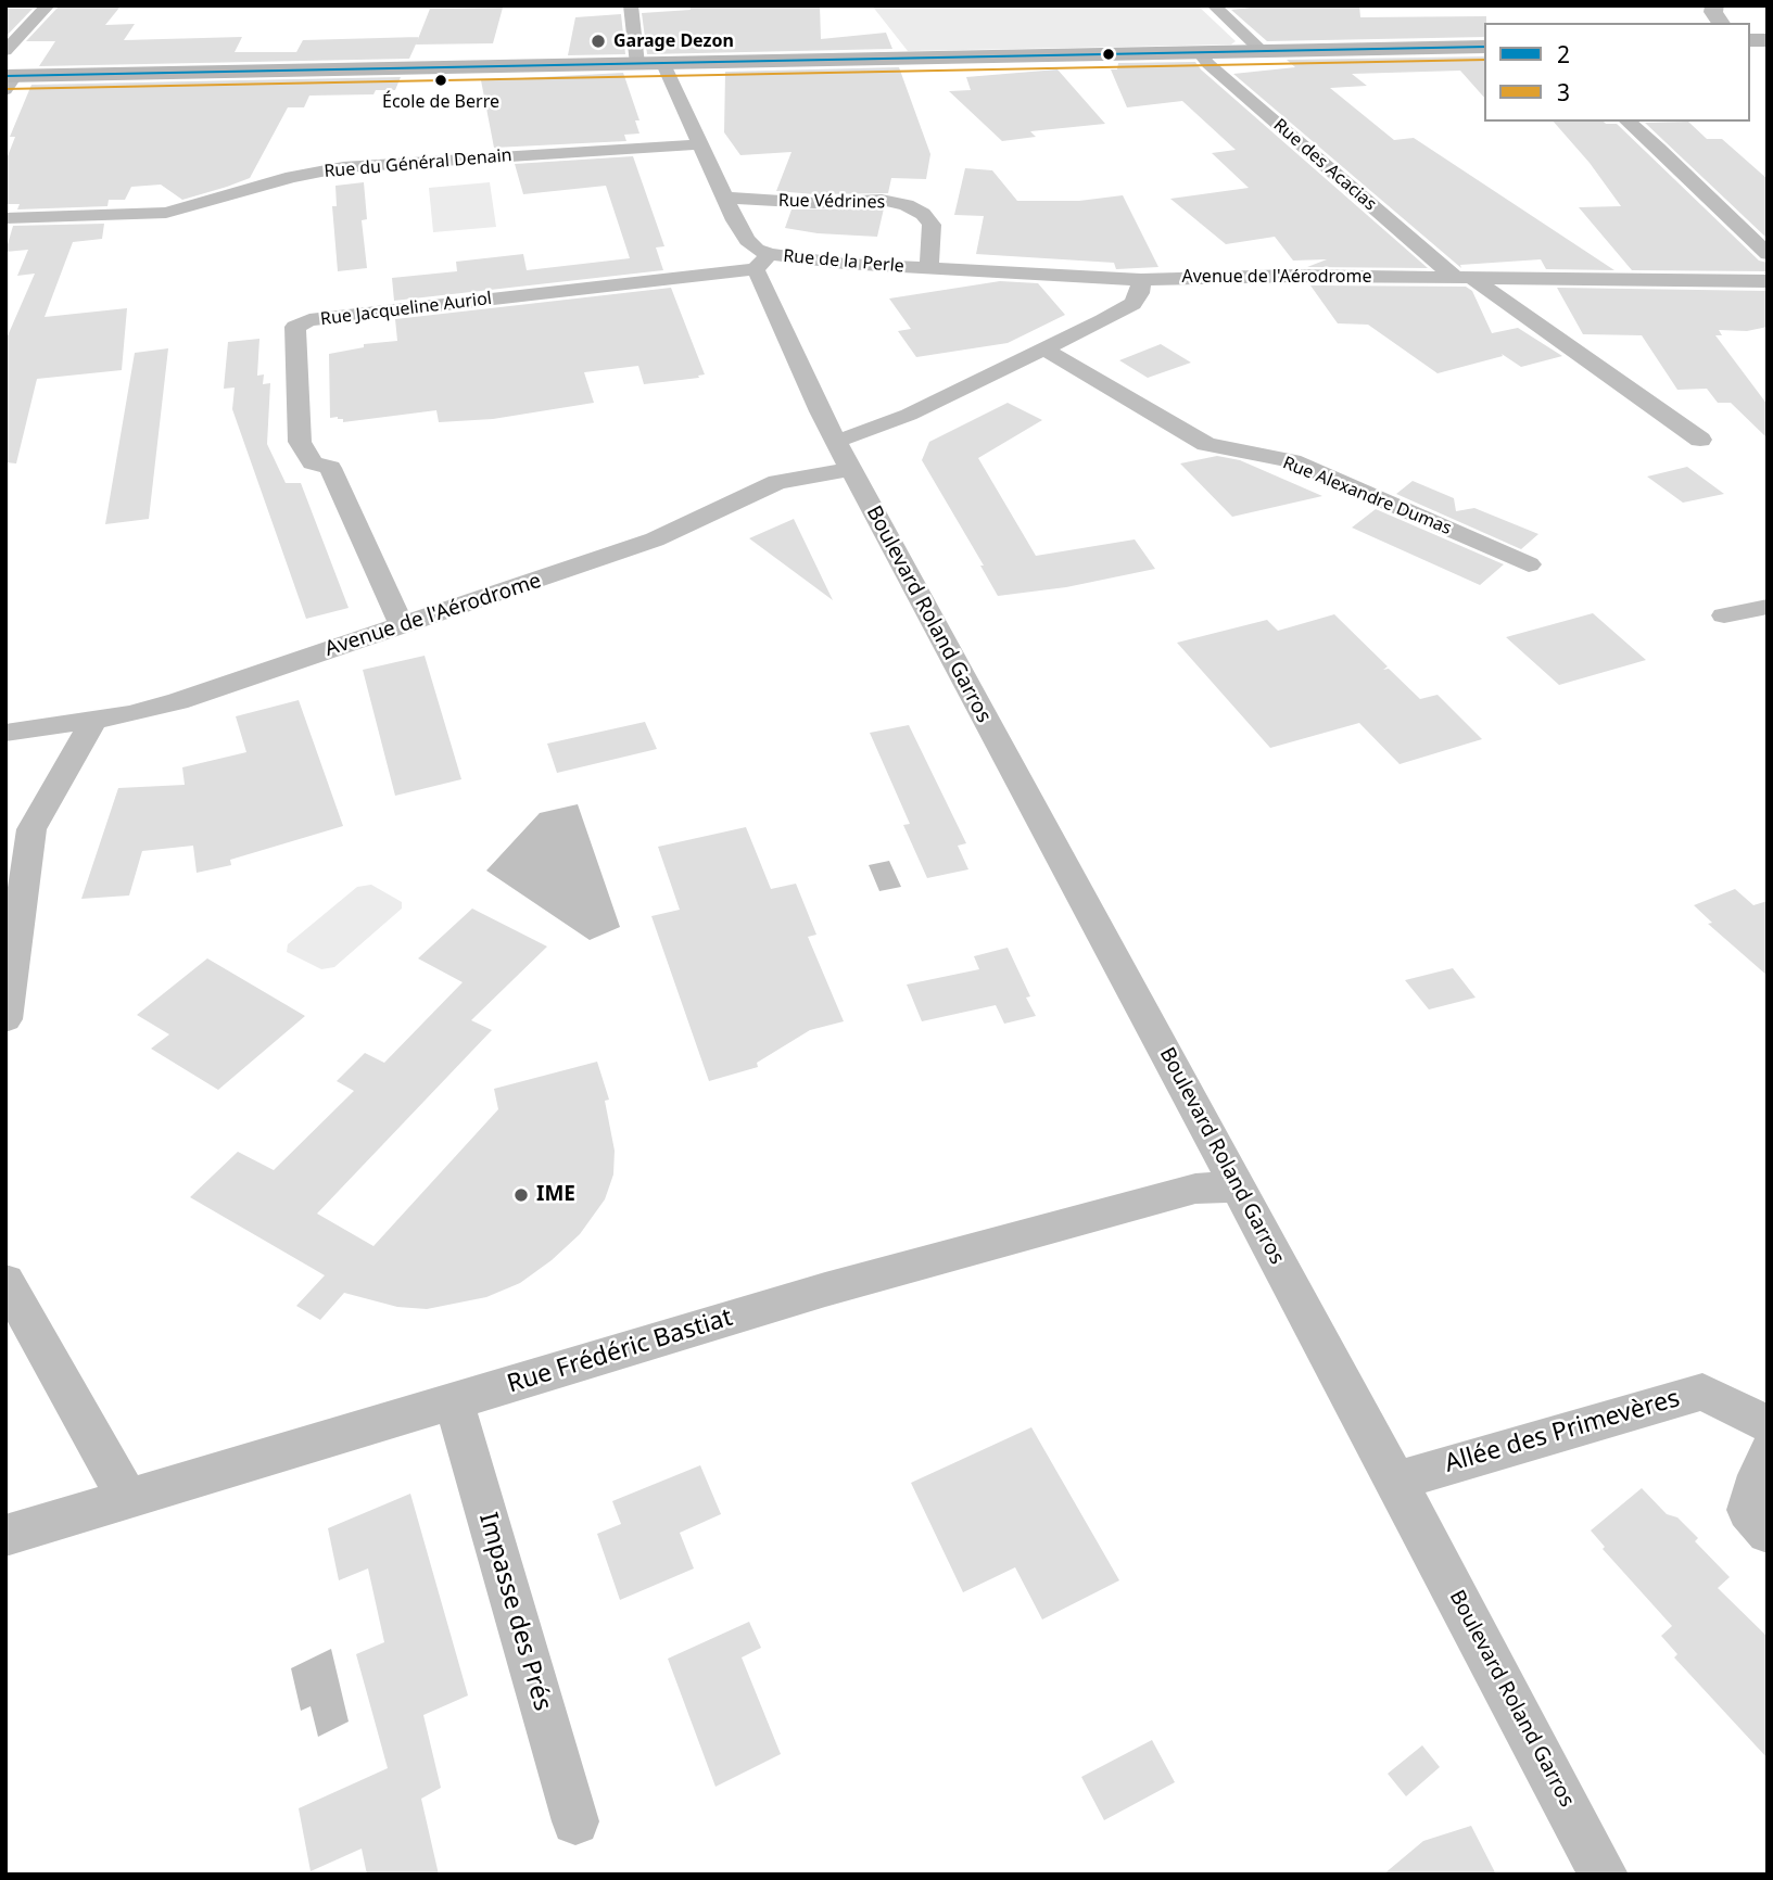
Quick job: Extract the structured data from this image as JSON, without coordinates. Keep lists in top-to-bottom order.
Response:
{
  "streets": {
    "street": [
      "Rue du Général Denain",
      "Rue des Acacias",
      "Rue Védrines",
      "Rue de la Perle",
      "Avenue de l'Aérodrome",
      "Rue Jacqueline Auriol",
      "Rue Alexandre Dumas",
      "Boulevard Roland Garros",
      "Rue Frédéric Bastiat",
      "Allée des Primevères",
      "Impasse des Prés"
    ]
  },
  "crossings": [
    ["Rue du Général Denain", "Rue de la Perle"],
    ["Rue des Acacias", "Avenue de l'Aérodrome"],
    ["Rue Védrines", "Rue de la Perle"],
    ["Rue de la Perle", "Avenue de l'Aérodrome"],
    ["Rue de la Perle", "Rue Jacqueline Auriol"],
    ["Avenue de l'Aérodrome", "Rue Jacqueline Auriol"],
    ["Avenue de l'Aérodrome", "Rue Alexandre Dumas"],
    ["Avenue de l'Aérodrome", "Boulevard Roland Garros"],
    ["Boulevard Roland Garros", "Rue Frédéric Bastiat"],
    ["Boulevard Roland Garros", "Allée des Primevères"],
    ["Rue Frédéric Bastiat", "Impasse des Prés"]
  ],
  "places": ["Garage Dezon", "École de Berre", "IME"],
  "lines": ["transit line 2", "transit line 3"],
  "legend": ["2", "3"]
}
